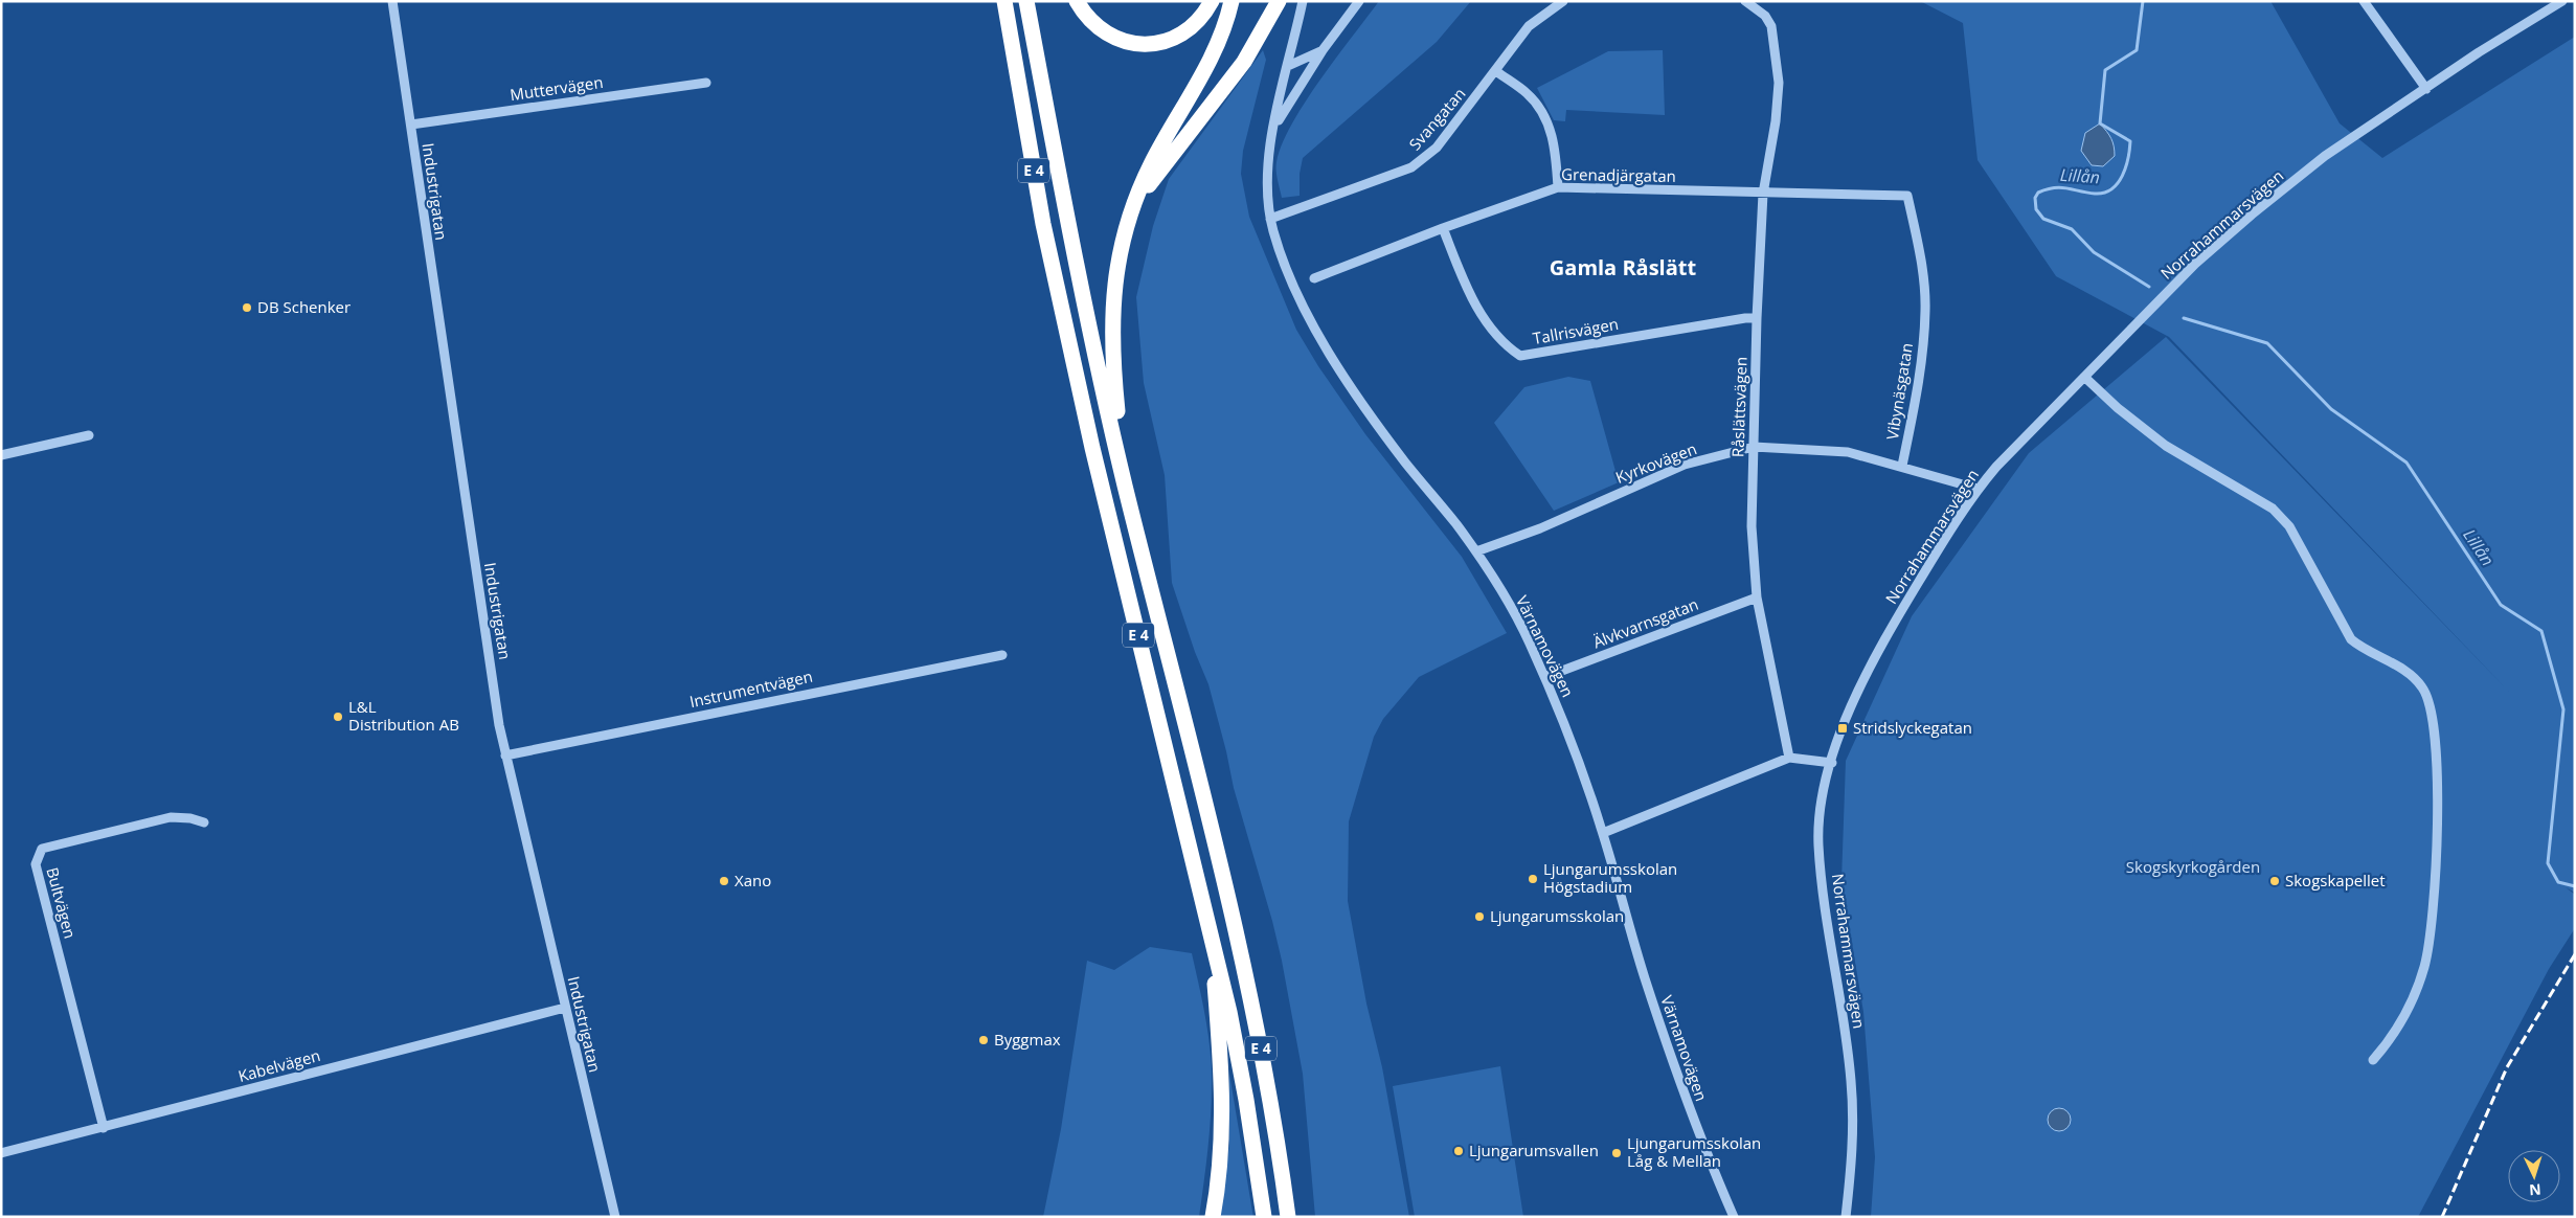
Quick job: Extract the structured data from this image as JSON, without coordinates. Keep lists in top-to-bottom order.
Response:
{
  "streets": {
    "highway": ["E 4"],
    "street": [
      "Muttervägen",
      "Svangatan",
      "Grenadjärgatan",
      "Industrigatan",
      "Norrahammarsvägen",
      "Tallrisvägen",
      "Vibynäsgatan",
      "Råslättsvägen",
      "Kyrkovägen",
      "Älvkvarnsgatan",
      "Värnamovägen",
      "Instrumentvägen",
      "Bultvägen",
      "Kabelvägen"
    ]
  },
  "crossings": [
    ["Muttervägen", "Industrigatan"],
    ["Svangatan", "Värnamovägen"],
    ["Grenadjärgatan", "Tallrisvägen"],
    ["Grenadjärgatan", "Vibynäsgatan"],
    ["Grenadjärgatan", "Råslättsvägen"],
    ["Industrigatan", "Instrumentvägen"],
    ["Industrigatan", "Kabelvägen"],
    ["Norrahammarsvägen", "Kyrkovägen"],
    ["Tallrisvägen", "Råslättsvägen"],
    ["Vibynäsgatan", "Kyrkovägen"],
    ["Råslättsvägen", "Kyrkovägen"],
    ["Råslättsvägen", "Älvkvarnsgatan"],
    ["Kyrkovägen", "Värnamovägen"],
    ["Älvkvarnsgatan", "Värnamovägen"],
    ["Bultvägen", "Kabelvägen"]
  ],
  "districts": ["Gamla Råslätt"],
  "water": ["Lillån"],
  "parks": ["Skogskyrkogården"],
  "places": {
    "other": [
      "DB Schenker",
      "L&L Distribution AB",
      "Ljungarumsskolan Högstadium",
      "Xano",
      "Skogskapellet",
      "Ljungarumsskolan",
      "Byggmax",
      "Ljungarumsvallen",
      "Ljungarumsskolan Låg & Mellan"
    ],
    "transit": ["Stridslyckegatan"]
  },
  "north": "bottom"
}
